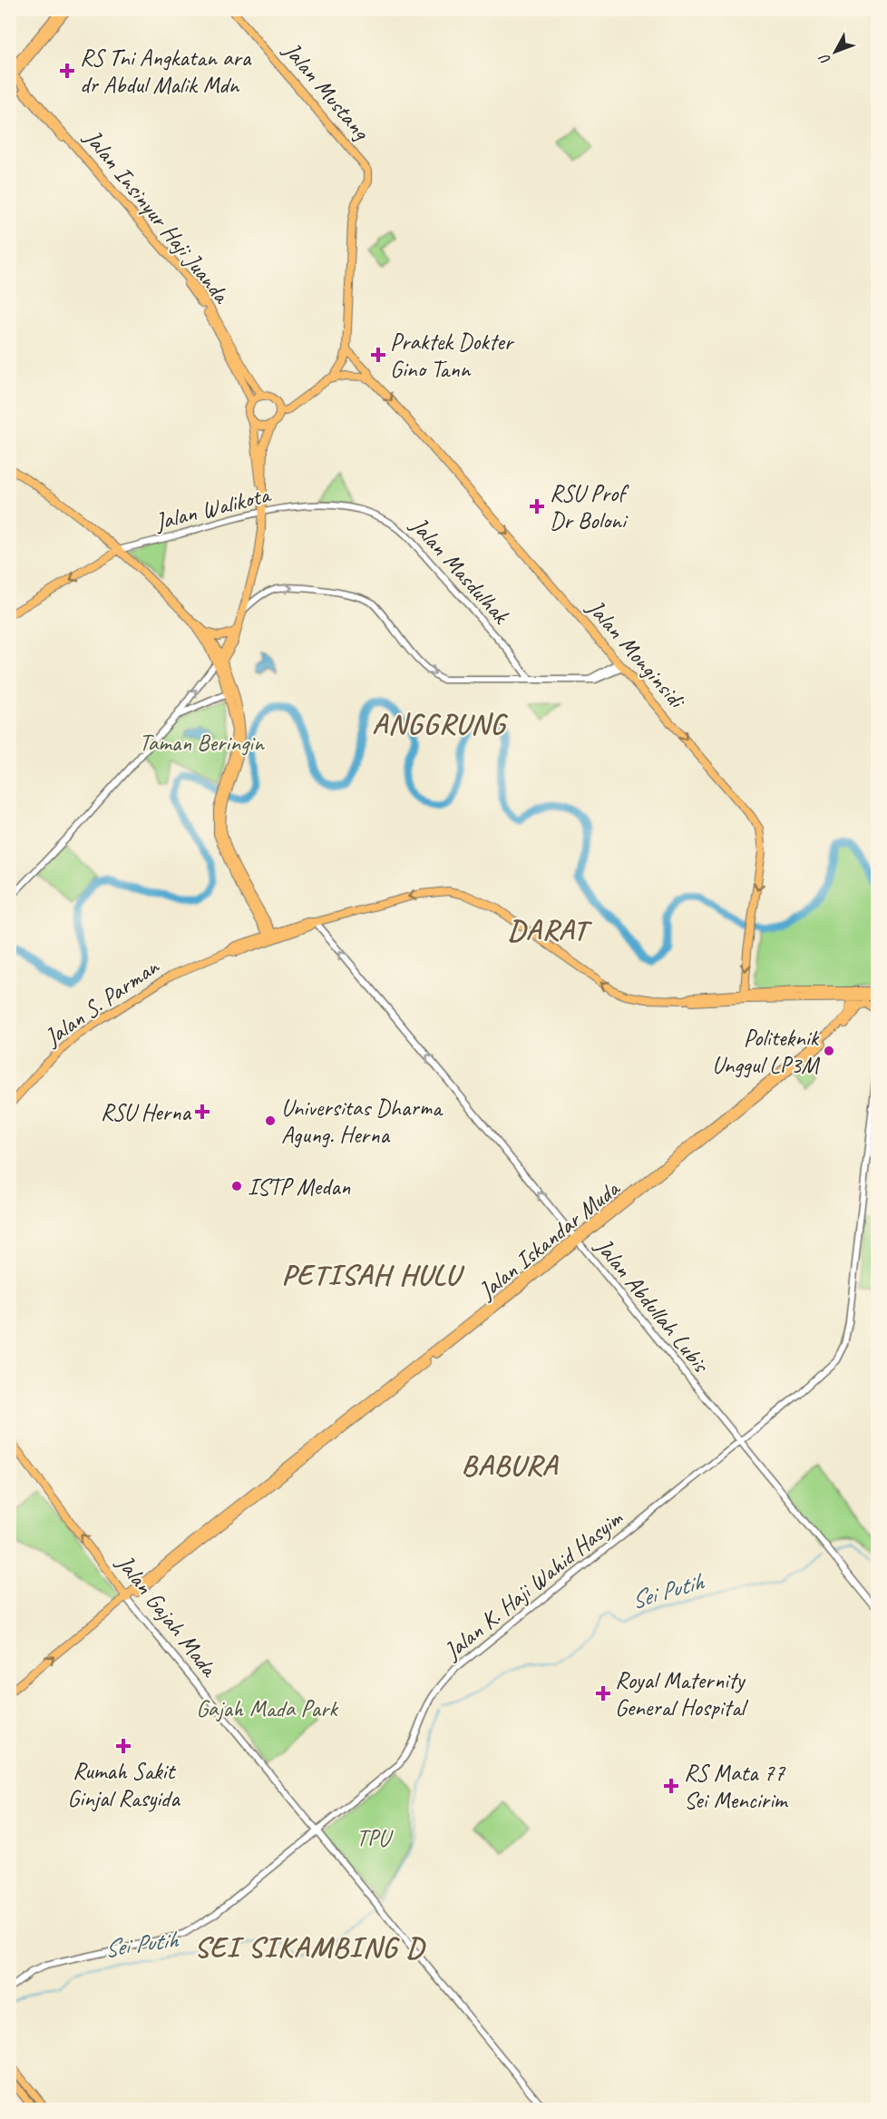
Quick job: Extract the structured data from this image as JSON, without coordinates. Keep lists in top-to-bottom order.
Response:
{
  "streets": {
    "main road": [
      "Jalan Mustang",
      "Jalan Insinyur Haji Juanda",
      "Jalan Monginsidi",
      "Jalan S. Parman",
      "Jalan Iskandar Muda",
      "Jalan Gajah Mada"
    ],
    "street": [
      "Jalan Walikota",
      "Jalan Masdulhak",
      "Jalan Abdullah Lubis",
      "Jalan K. Haji Wahid Hasyim"
    ]
  },
  "crossings": [
    ["Jalan Mustang", "Jalan Monginsidi"],
    ["Jalan Walikota", "Jalan Masdulhak"],
    ["Jalan Iskandar Muda", "Jalan Abdullah Lubis"],
    ["Jalan Iskandar Muda", "Jalan Gajah Mada"],
    ["Jalan Abdullah Lubis", "Jalan K. Haji Wahid Hasyim"],
    ["Jalan K. Haji Wahid Hasyim", "Jalan Gajah Mada"]
  ],
  "one_way": ["Jalan Monginsidi", "Jalan Abdullah Lubis"],
  "districts": [
    "ANGGRUNG",
    "DARAT",
    "PETISAH HULU",
    "BABURA",
    "SEI SIKAMBING D"
  ],
  "water": ["Sei Putih"],
  "parks": ["Taman Beringin", "Gajah Mada Park", "TPU"],
  "places": {
    "health": [
      "RS Tni Angkatan ara dr Abdul Malik Mdn",
      "Praktek Dokter Gino Tann",
      "RSU Prof Dr Boloni",
      "RSU Herna",
      "Royal Maternity General Hospital",
      "Rumah Sakit Ginjal Rasyida",
      "RS Mata 77 Sei Mencirim"
    ],
    "other": ["Politeknik Unggul LP3M", "Universitas Dharma Agung. Herna", "ISTP Medan"]
  },
  "north": "bottom left"
}
